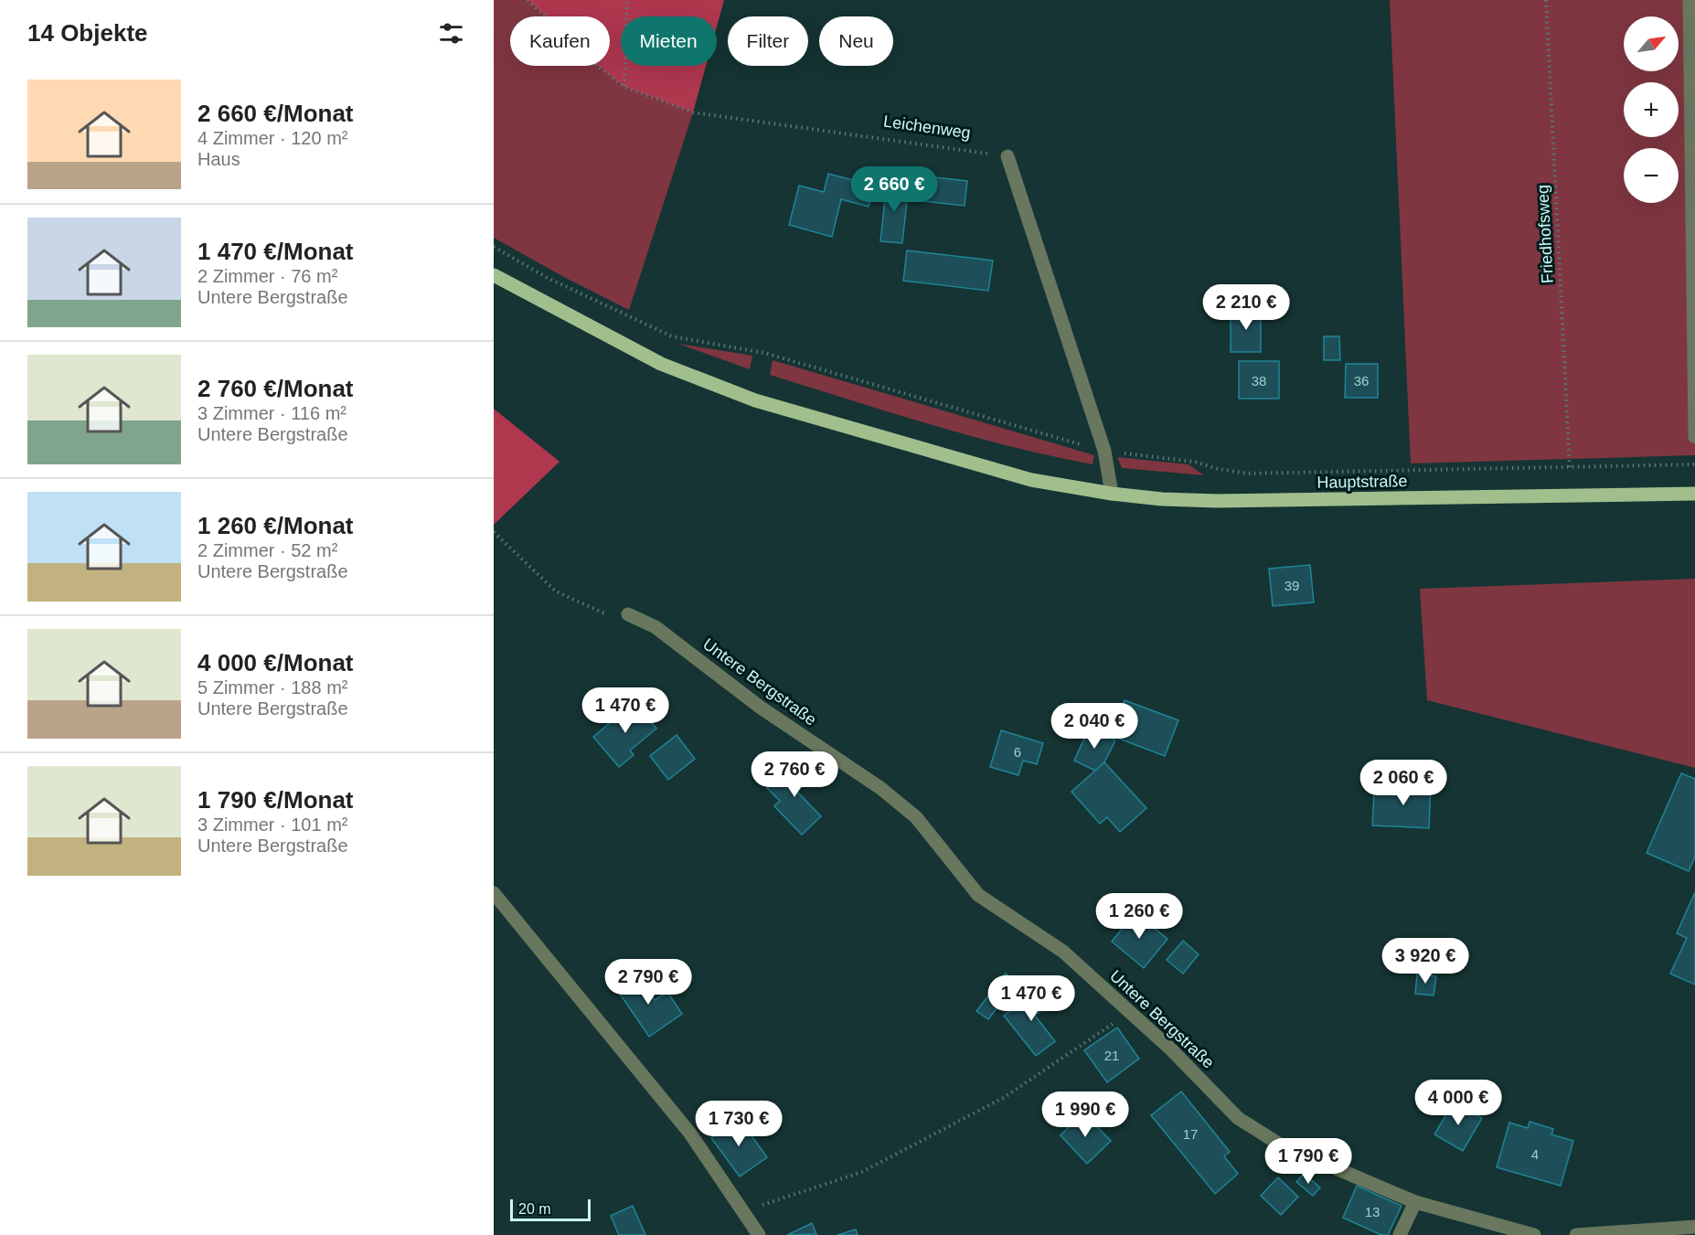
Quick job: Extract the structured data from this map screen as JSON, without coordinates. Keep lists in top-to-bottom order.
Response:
{
  "streets": {
    "main road": ["Hauptstraße"],
    "street": ["Untere Bergstraße"],
    "path": ["Leichenweg", "Friedhofsweg"]
  },
  "house_numbers": [
    "38",
    "36",
    "39",
    "6",
    "21",
    "17",
    "4",
    "13"
  ],
  "scale_bar": "20 m",
  "north": "top right",
  "page": {
    "heading": "14 Objekte",
    "map_buttons": ["+", "−"],
    "chip": [
      "Kaufen",
      "Mieten",
      "Filter",
      "Neu"
    ],
    "list": [
      {
        "name": "2 660 €/Monat",
        "note": "4 Zimmer · 120 m² · Haus"
      },
      {
        "name": "1 470 €/Monat",
        "note": "2 Zimmer · 76 m² · Untere Bergstraße"
      },
      {
        "name": "2 760 €/Monat",
        "note": "3 Zimmer · 116 m² · Untere Bergstraße"
      },
      {
        "name": "1 260 €/Monat",
        "note": "2 Zimmer · 52 m² · Untere Bergstraße"
      },
      {
        "name": "4 000 €/Monat",
        "note": "5 Zimmer · 188 m² · Untere Bergstraße"
      },
      {
        "name": "1 790 €/Monat",
        "note": "3 Zimmer · 101 m² · Untere Bergstraße"
      }
    ],
    "price": [
      "2 660 €",
      "2 210 €",
      "1 470 €",
      "2 040 €",
      "2 760 €",
      "2 060 €",
      "1 260 €",
      "3 920 €",
      "2 790 €",
      "1 470 €",
      "4 000 €",
      "1 990 €",
      "1 730 €",
      "1 790 €"
    ],
    "scale": "20 m"
  }
}
